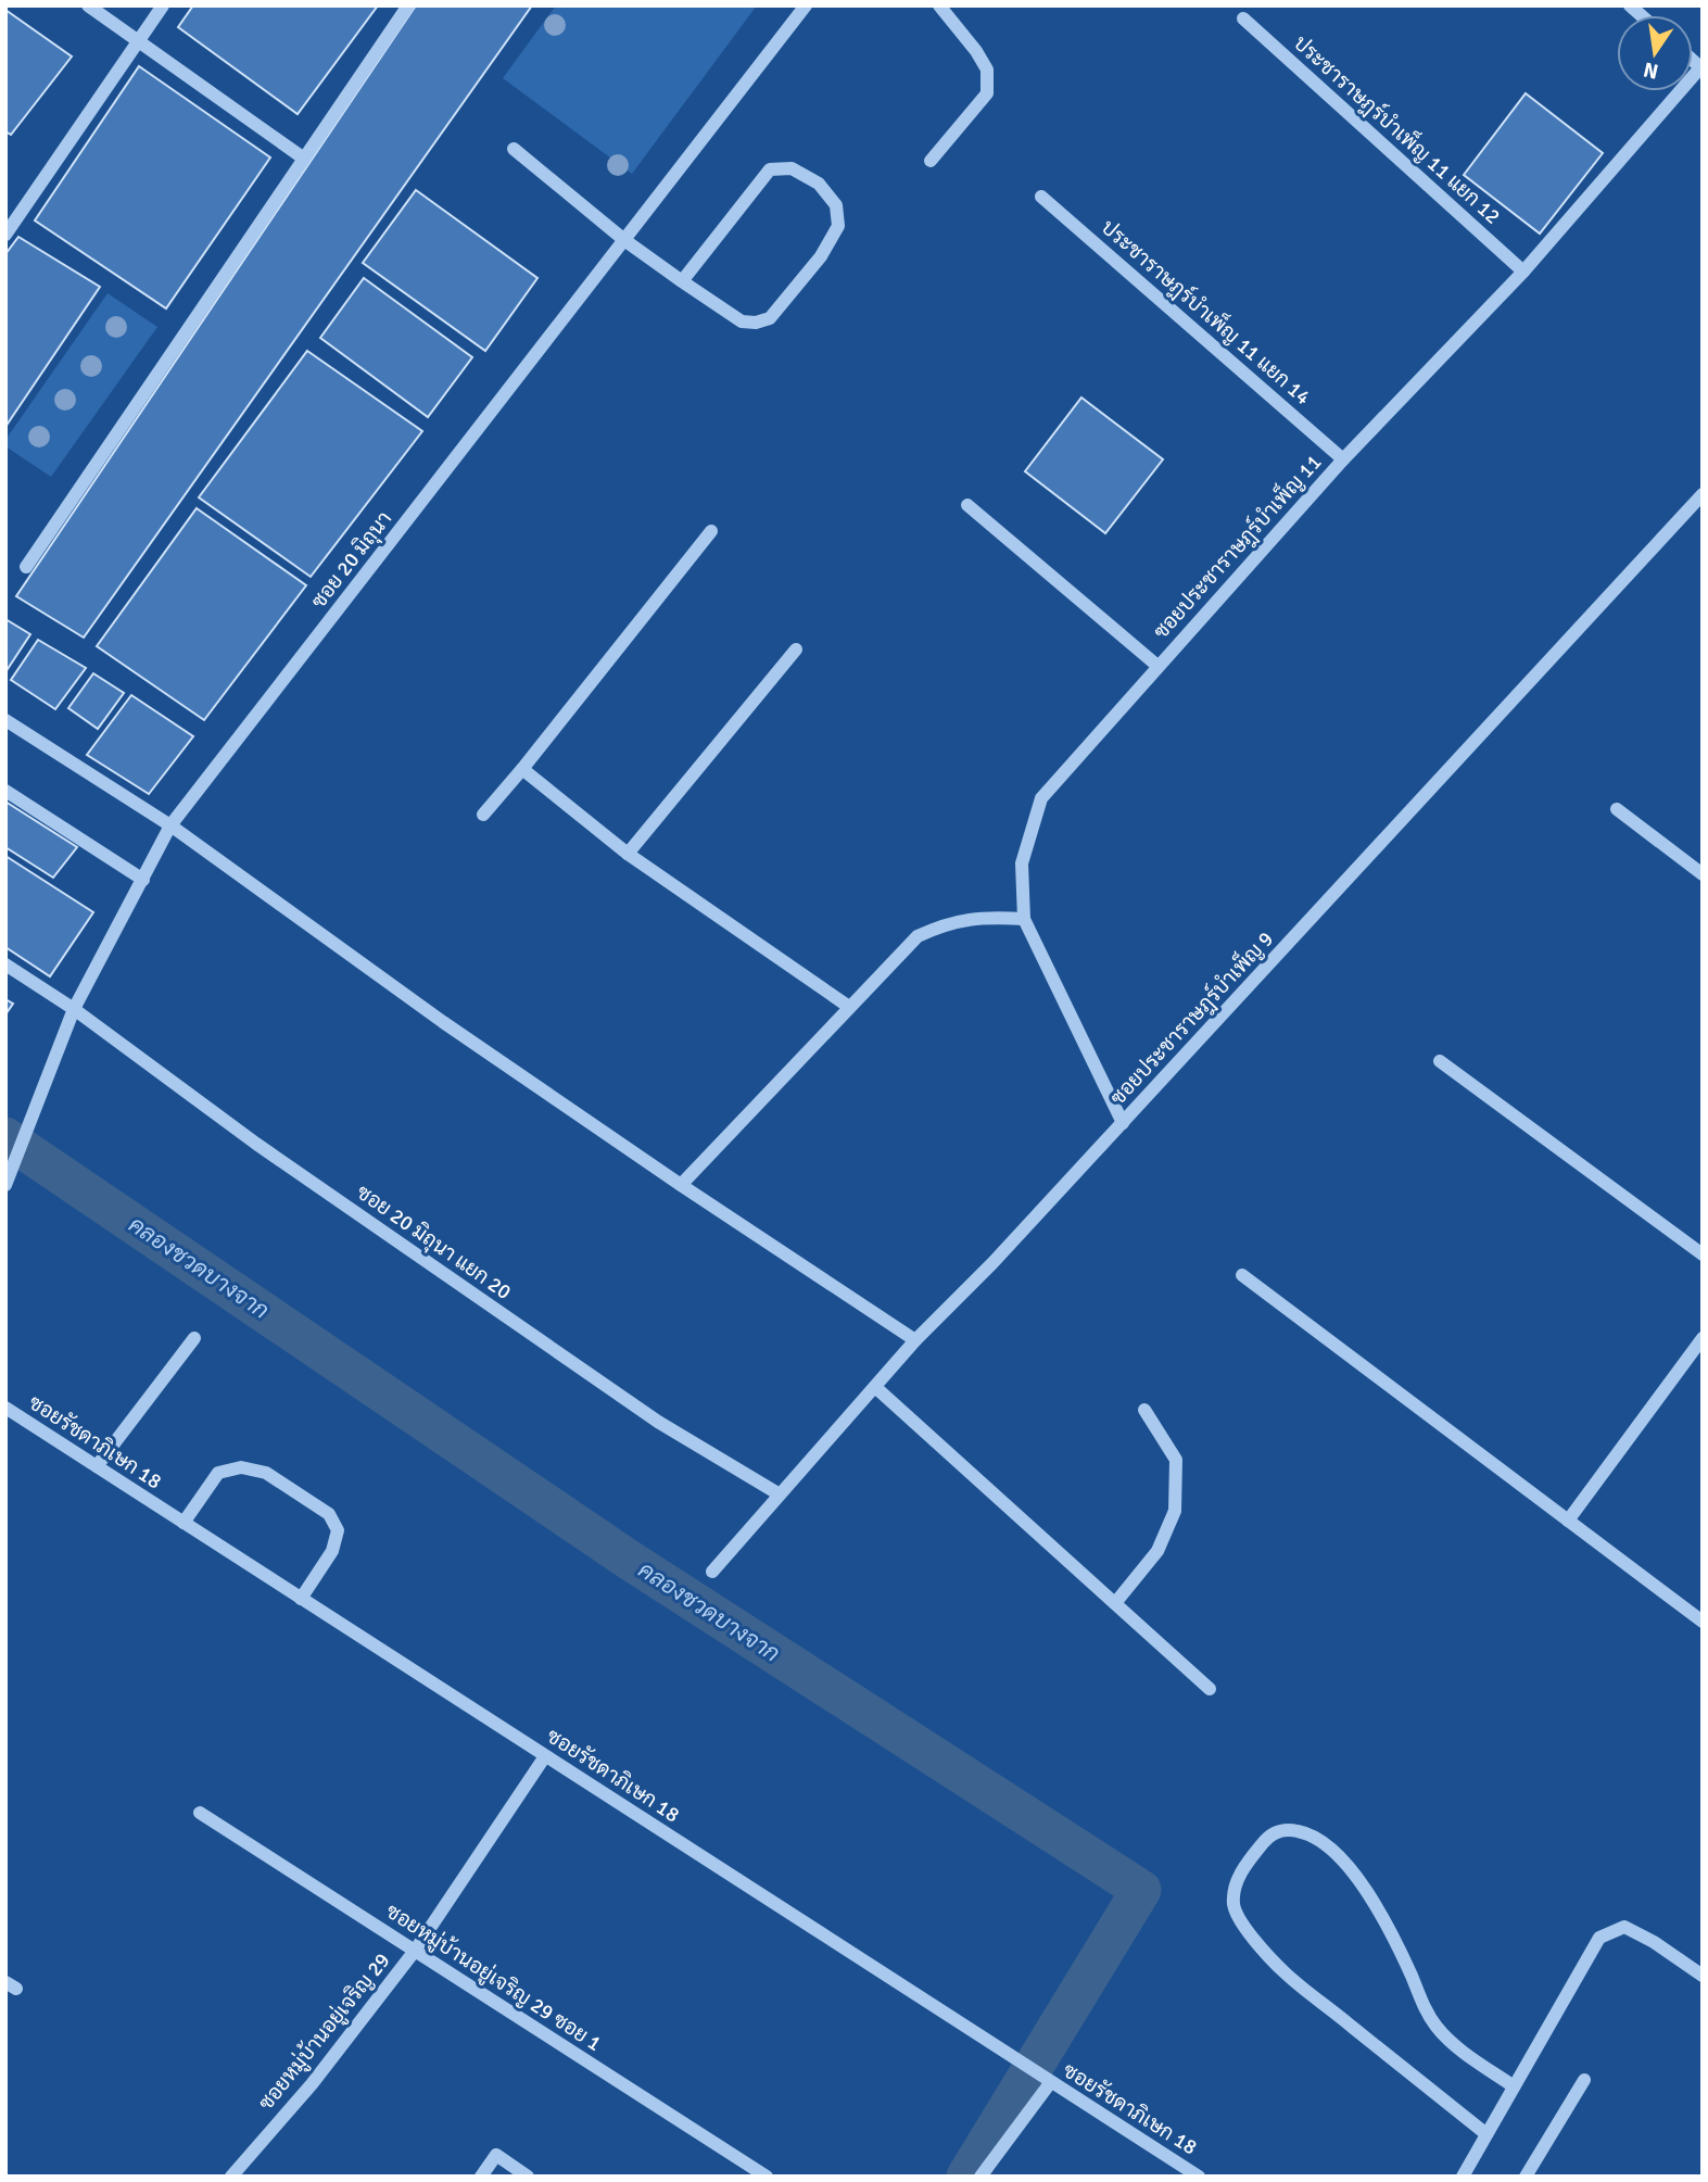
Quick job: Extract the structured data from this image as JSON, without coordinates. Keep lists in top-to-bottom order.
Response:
{
  "streets": {
    "street": [
      "ประชาราษฎร์บำเพ็ญ 11 แยก 12",
      "ประชาราษฎร์บำเพ็ญ 11 แยก 14",
      "ซอยประชาราษฎร์บำเพ็ญ 11",
      "ซอย 20 มิถุนา",
      "ซอยประชาราษฎร์บำเพ็ญ 9",
      "ซอย 20 มิถุนา แยก 20",
      "ซอยรัชดาภิเษก 18",
      "ซอยหมู่บ้านอยู่เจริญ 29 ซอย 1",
      "ซอยหมู่บ้านอยู่เจริญ 29"
    ]
  },
  "crossings": [
    ["ประชาราษฎร์บำเพ็ญ 11 แยก 12", "ซอยประชาราษฎร์บำเพ็ญ 11"],
    ["ประชาราษฎร์บำเพ็ญ 11 แยก 14", "ซอยประชาราษฎร์บำเพ็ญ 11"],
    ["ซอยประชาราษฎร์บำเพ็ญ 11", "ซอยประชาราษฎร์บำเพ็ญ 9"],
    ["ซอย 20 มิถุนา", "ซอย 20 มิถุนา แยก 20"],
    ["ซอยประชาราษฎร์บำเพ็ญ 9", "ซอย 20 มิถุนา แยก 20"],
    ["ซอยรัชดาภิเษก 18", "ซอยหมู่บ้านอยู่เจริญ 29"],
    ["ซอยหมู่บ้านอยู่เจริญ 29 ซอย 1", "ซอยหมู่บ้านอยู่เจริญ 29"]
  ],
  "water": ["คลองชวดบางจาก"],
  "north": "bottom"
}
